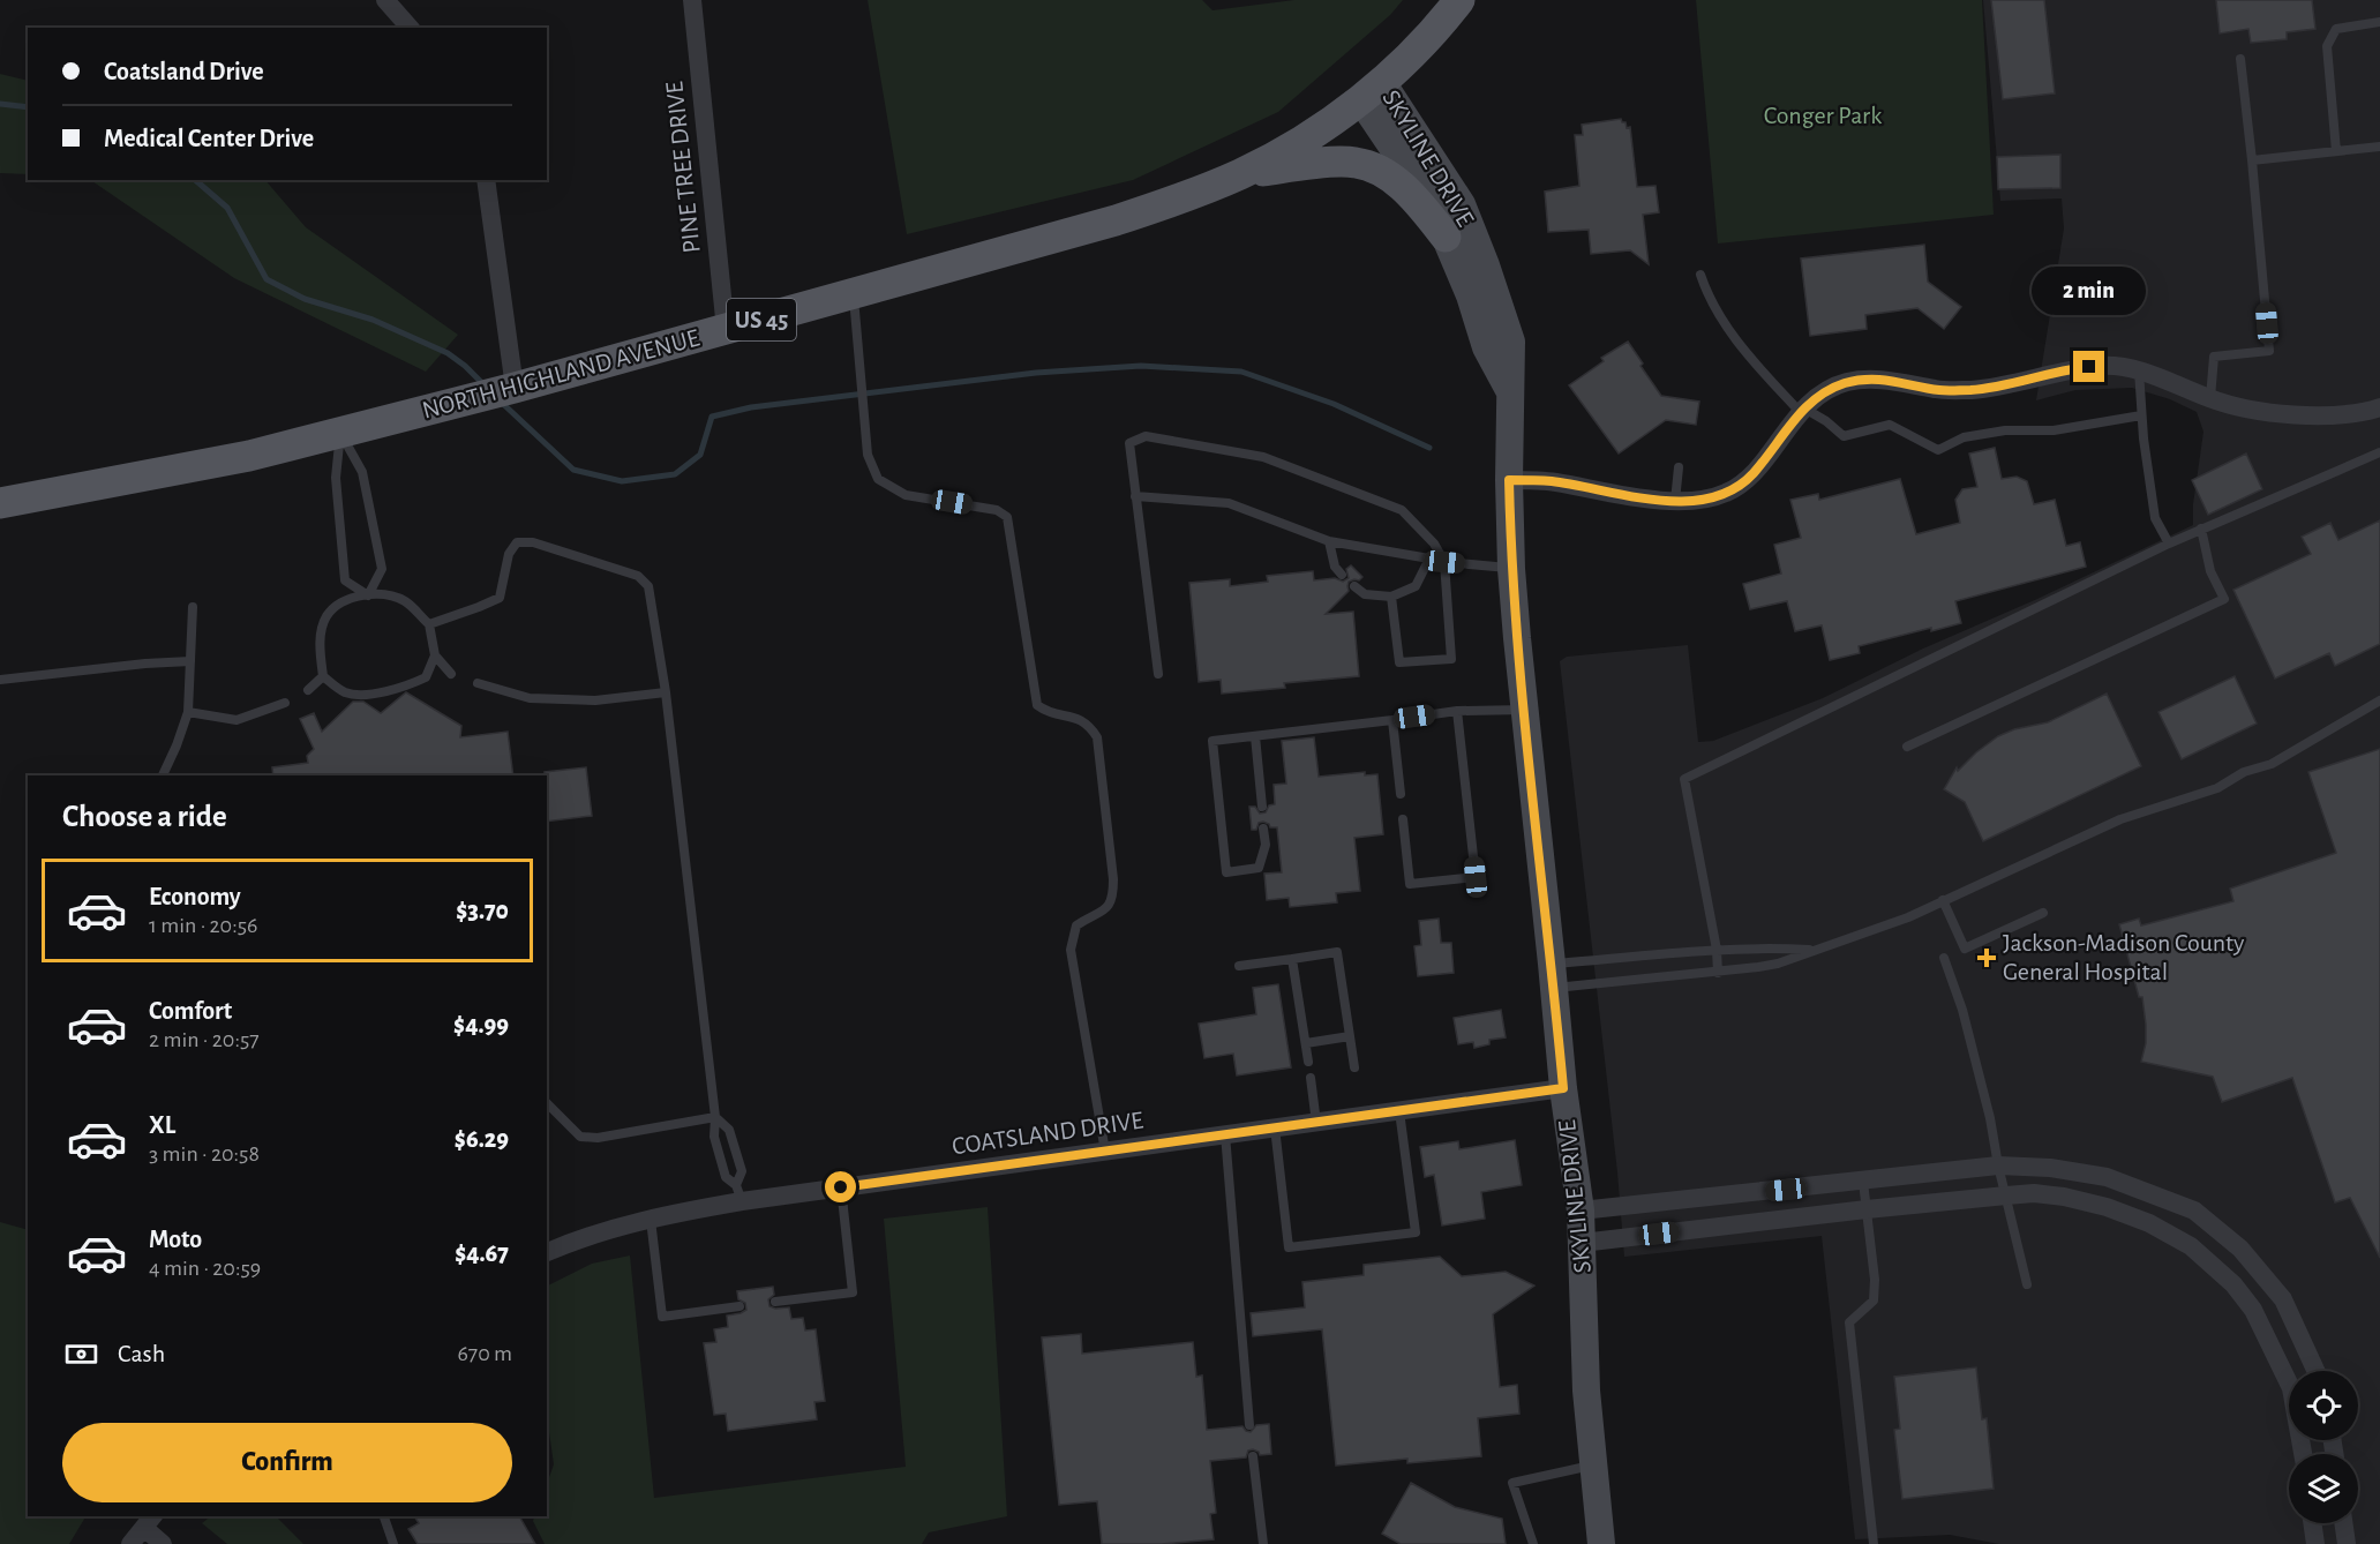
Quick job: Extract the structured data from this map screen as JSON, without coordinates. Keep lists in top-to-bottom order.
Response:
{
  "streets": {
    "main road": ["US 45", "NORTH HIGHLAND AVENUE"],
    "street": ["SKYLINE DRIVE", "PINE TREE DRIVE", "COATSLAND DRIVE"]
  },
  "crossings": [
    ["SKYLINE DRIVE", "NORTH HIGHLAND AVENUE"],
    ["SKYLINE DRIVE", "COATSLAND DRIVE"],
    ["PINE TREE DRIVE", "NORTH HIGHLAND AVENUE"]
  ],
  "parks": ["Conger Park"],
  "places": {
    "health": ["Jackson-Madison County General Hospital"]
  },
  "page": {
    "banner": ["Coatsland Drive", "Medical Center Drive"],
    "bubble": "2 min",
    "heading": "Choose a ride",
    "list": [
      {
        "name": "Economy",
        "note": "1 min · 20:56",
        "value": "$3.70"
      },
      {
        "name": "Comfort",
        "note": "2 min · 20:57",
        "value": "$4.99"
      },
      {
        "name": "XL",
        "note": "3 min · 20:58",
        "value": "$6.29"
      },
      {
        "name": "Moto",
        "note": "4 min · 20:59",
        "value": "$4.67"
      }
    ],
    "pay": ["Cash", "670 m"],
    "buttons": "Confirm"
  }
}
